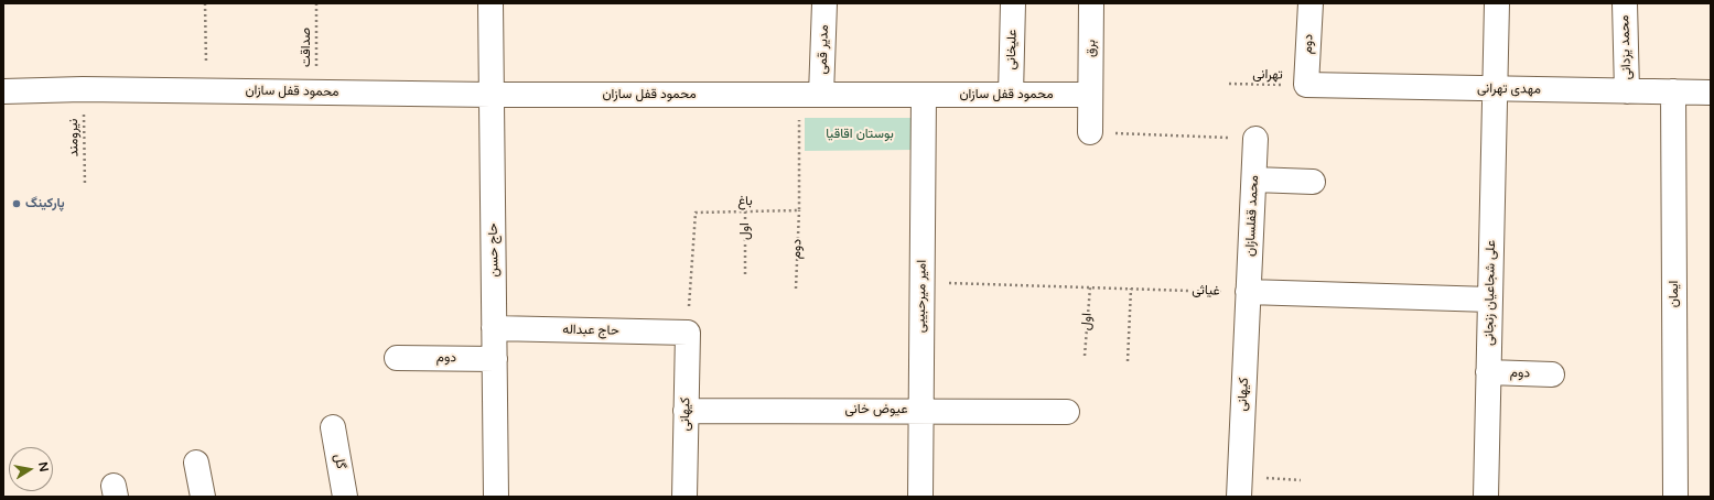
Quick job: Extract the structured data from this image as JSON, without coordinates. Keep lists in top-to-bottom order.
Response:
{
  "streets": {
    "street": [
      "دوم",
      "محمد یزدانی",
      "برق",
      "مدیر قمی",
      "علیخانی",
      "مهدی تهرانی",
      "محمود قفل سازان",
      "محمد قفلسازان",
      "حاج حسن",
      "علی شجاعیان زنجانی",
      "ایمان",
      "امیر میرحبیبی",
      "حاج عبداله",
      "کیهانی",
      "عیوض خانی",
      "گل"
    ],
    "path": [
      "صداقت",
      "تهرانی",
      "نیرومند",
      "باغ",
      "اول",
      "غیاثی"
    ]
  },
  "crossings": [
    ["دوم", "تهرانی"],
    ["دوم", "مهدی تهرانی"],
    ["دوم", "باغ"],
    ["دوم", "حاج حسن"],
    ["دوم", "علی شجاعیان زنجانی"],
    ["صداقت", "محمود قفل سازان"],
    ["محمد یزدانی", "مهدی تهرانی"],
    ["برق", "محمود قفل سازان"],
    ["مدیر قمی", "محمود قفل سازان"],
    ["علیخانی", "محمود قفل سازان"],
    ["تهرانی", "مهدی تهرانی"],
    ["مهدی تهرانی", "علی شجاعیان زنجانی"],
    ["مهدی تهرانی", "ایمان"],
    ["محمود قفل سازان", "نیرومند"],
    ["محمود قفل سازان", "حاج حسن"],
    ["محمود قفل سازان", "امیر میرحبیبی"],
    ["باغ", "اول"],
    ["باغ", "حاج عبداله"],
    ["باغ", "کیهانی"],
    ["محمد قفلسازان", "غیاثی"],
    ["محمد قفلسازان", "کیهانی"],
    ["اول", "غیاثی"],
    ["حاج حسن", "حاج عبداله"],
    ["غیاثی", "امیر میرحبیبی"],
    ["غیاثی", "کیهانی"],
    ["امیر میرحبیبی", "عیوض خانی"],
    ["حاج عبداله", "کیهانی"],
    ["کیهانی", "عیوض خانی"]
  ],
  "parks": ["بوستان اقاقیا"],
  "places": ["پارکینگ"],
  "north": "right"
}
